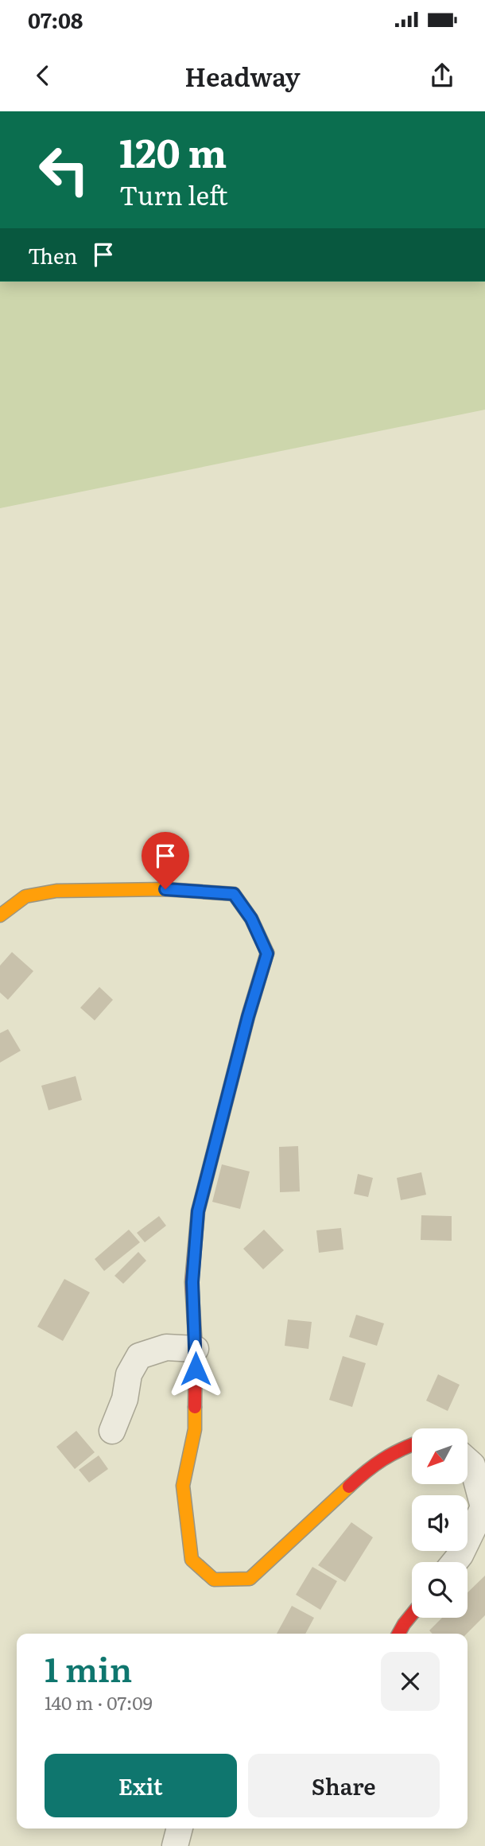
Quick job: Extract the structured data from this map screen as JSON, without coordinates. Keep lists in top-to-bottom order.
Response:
{
  "north": "bottom left",
  "page": {
    "status": "07:08",
    "header": "Headway",
    "turn": ["120 m", "Turn left"],
    "then": "Then",
    "heading": ["1 min", "140 m · 07:09"],
    "buttons": ["Exit", "Share"]
  }
}
